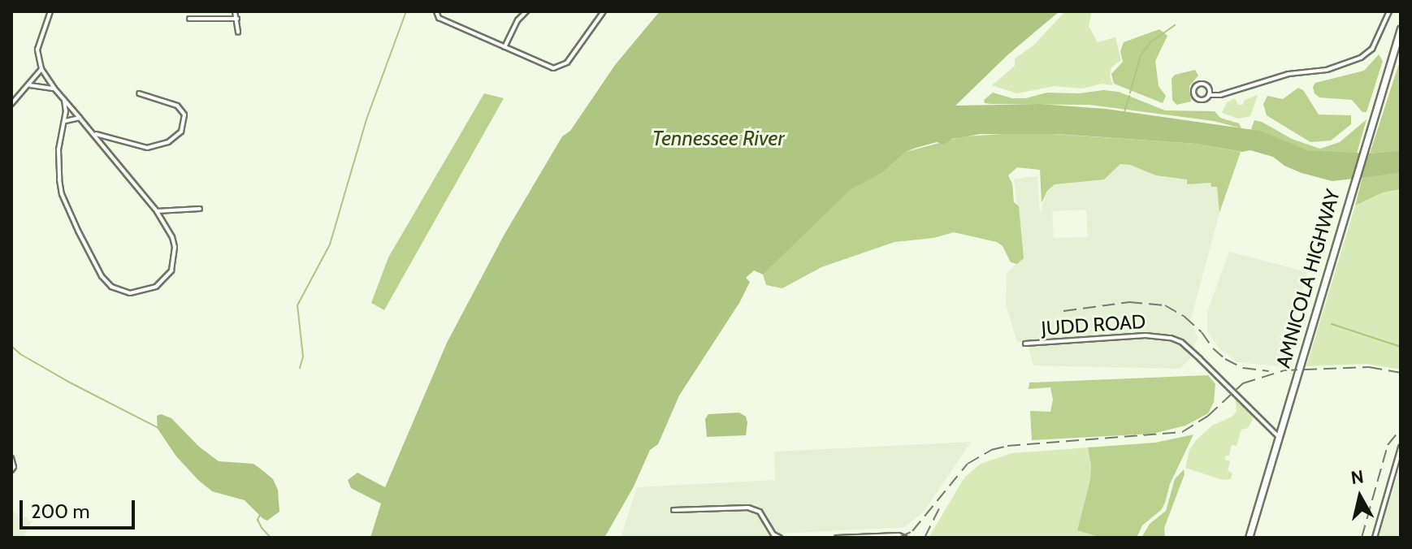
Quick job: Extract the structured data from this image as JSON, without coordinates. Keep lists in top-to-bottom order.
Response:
{
  "streets": {
    "main road": ["AMNICOLA HIGHWAY"],
    "street": ["JUDD ROAD"]
  },
  "crossings": [
    ["AMNICOLA HIGHWAY", "JUDD ROAD"]
  ],
  "water": ["Tennessee River"],
  "scale_bar": "200 m",
  "north": "top"
}
